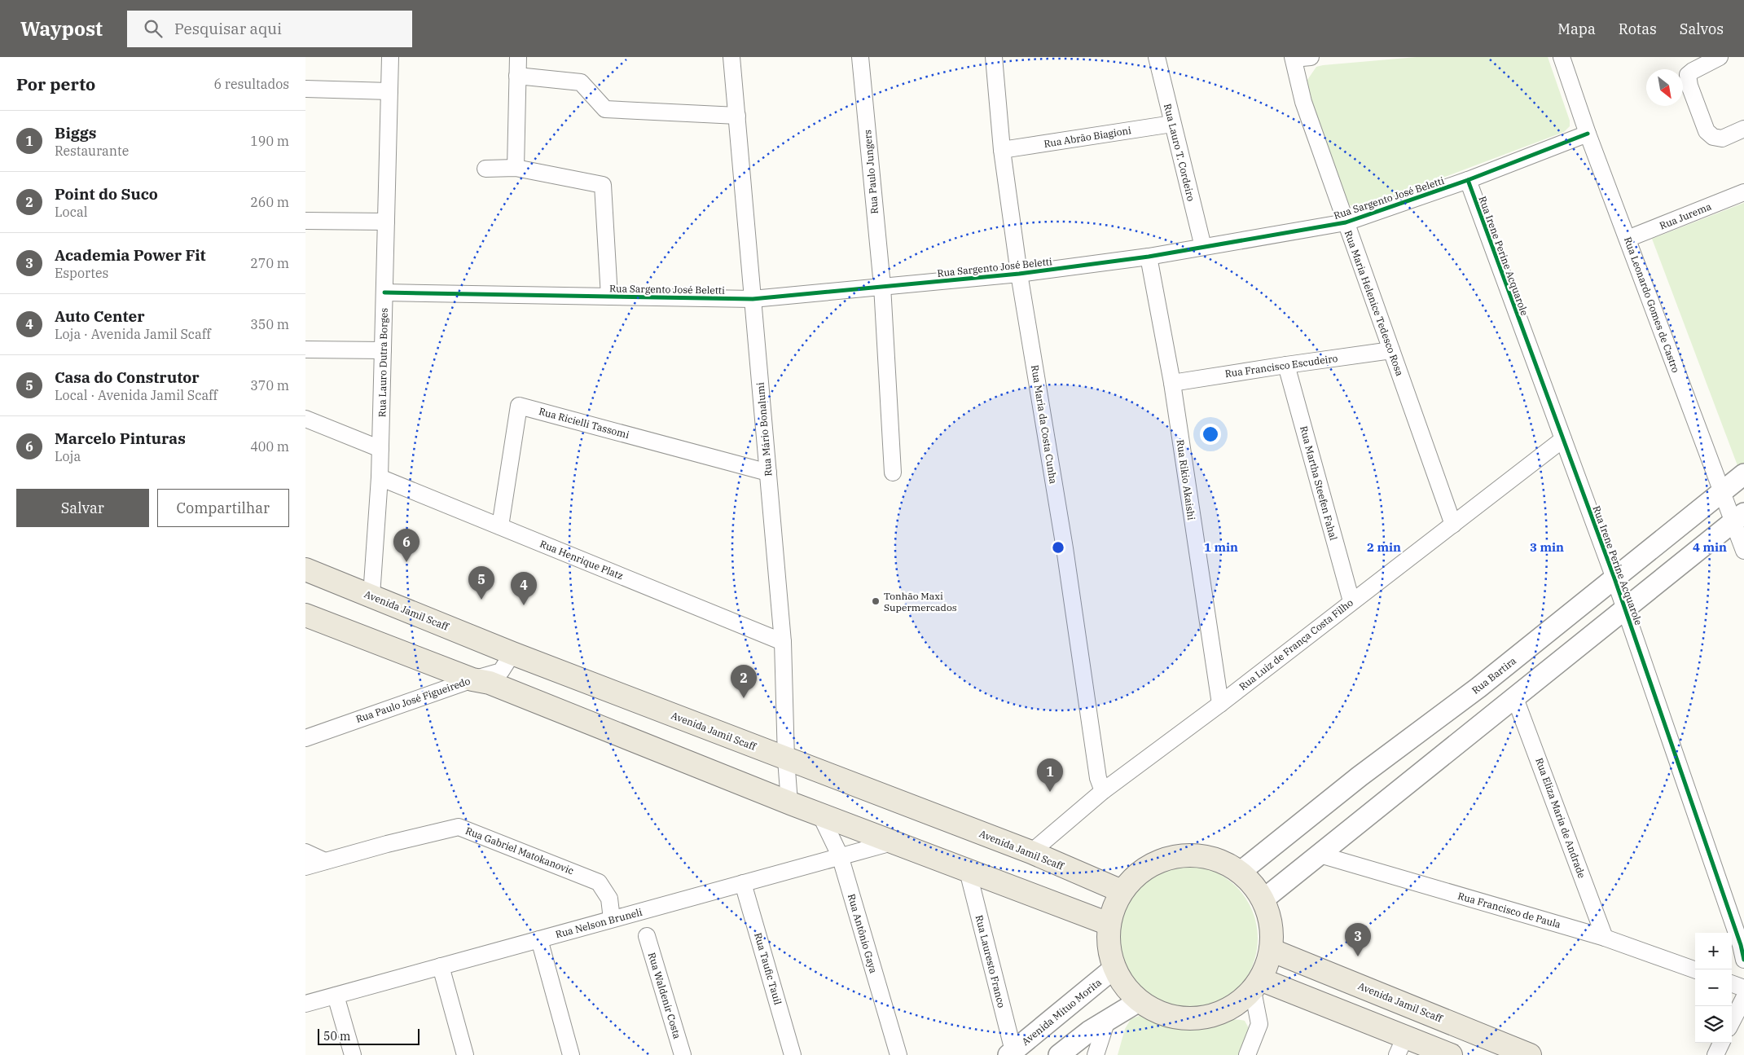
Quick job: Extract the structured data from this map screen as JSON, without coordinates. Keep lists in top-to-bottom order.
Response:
{
  "streets": {
    "main road": ["Avenida Jamil Scaff"],
    "street": [
      "Rua Abrão Biagioni",
      "Rua Lauro T. Cordeiro",
      "Rua Paulo Jungers",
      "Rua Sargento José Beletti",
      "Rua Jurema",
      "Rua Irene Perine Acquarole",
      "Rua Maria Helenice Tedesco Rosa",
      "Rua Leonardo Gomes de Castro",
      "Rua Lauro Dutra Borges",
      "Rua Francisco Escudeiro",
      "Rua Ricielli Tassomi",
      "Rua Maria da Costa Cunha",
      "Rua Mário Bonalumi",
      "Rua Rikio Akaishi",
      "Rua Martha Steefen Fahal",
      "Rua Henrique Platz",
      "Rua Luiz de França Costa Filho",
      "Rua Bartira",
      "Rua Paulo José Figueiredo",
      "Rua Eliza Maria de Andrade",
      "Rua Gabriel Matokanovic",
      "Rua Francisco de Paula",
      "Rua Nelson Bruneli",
      "Rua Antônio Gaya",
      "Rua Lauresto Franco",
      "Rua Taufic Tauil",
      "Rua Waldenir Costa",
      "Avenida Mituo Morita"
    ]
  },
  "crossings": [
    ["Rua Abrão Biagioni", "Rua Lauro T. Cordeiro"],
    ["Rua Abrão Biagioni", "Rua Maria da Costa Cunha"],
    ["Rua Lauro T. Cordeiro", "Rua Sargento José Beletti"],
    ["Rua Paulo Jungers", "Rua Sargento José Beletti"],
    ["Rua Sargento José Beletti", "Rua Irene Perine Acquarole"],
    ["Rua Sargento José Beletti", "Rua Maria Helenice Tedesco Rosa"],
    ["Rua Sargento José Beletti", "Rua Leonardo Gomes de Castro"],
    ["Rua Sargento José Beletti", "Rua Lauro Dutra Borges"],
    ["Rua Sargento José Beletti", "Rua Maria da Costa Cunha"],
    ["Rua Sargento José Beletti", "Rua Mário Bonalumi"],
    ["Rua Sargento José Beletti", "Rua Rikio Akaishi"],
    ["Rua Jurema", "Rua Leonardo Gomes de Castro"],
    ["Rua Irene Perine Acquarole", "Rua Luiz de França Costa Filho"],
    ["Rua Irene Perine Acquarole", "Rua Bartira"],
    ["Rua Maria Helenice Tedesco Rosa", "Rua Francisco Escudeiro"],
    ["Rua Maria Helenice Tedesco Rosa", "Rua Luiz de França Costa Filho"],
    ["Rua Leonardo Gomes de Castro", "Rua Bartira"],
    ["Rua Lauro Dutra Borges", "Rua Henrique Platz"],
    ["Rua Lauro Dutra Borges", "Avenida Jamil Scaff"],
    ["Rua Francisco Escudeiro", "Rua Rikio Akaishi"],
    ["Rua Francisco Escudeiro", "Rua Martha Steefen Fahal"],
    ["Rua Ricielli Tassomi", "Rua Mário Bonalumi"],
    ["Rua Ricielli Tassomi", "Rua Henrique Platz"],
    ["Rua Maria da Costa Cunha", "Rua Luiz de França Costa Filho"],
    ["Rua Mário Bonalumi", "Rua Henrique Platz"],
    ["Rua Mário Bonalumi", "Avenida Jamil Scaff"],
    ["Rua Rikio Akaishi", "Rua Luiz de França Costa Filho"],
    ["Rua Martha Steefen Fahal", "Rua Luiz de França Costa Filho"],
    ["Avenida Jamil Scaff", "Rua Luiz de França Costa Filho"],
    ["Avenida Jamil Scaff", "Rua Paulo José Figueiredo"],
    ["Rua Eliza Maria de Andrade", "Rua Francisco de Paula"],
    ["Rua Gabriel Matokanovic", "Rua Nelson Bruneli"],
    ["Rua Nelson Bruneli", "Rua Antônio Gaya"],
    ["Rua Nelson Bruneli", "Rua Taufic Tauil"],
    ["Rua Lauresto Franco", "Avenida Mituo Morita"]
  ],
  "places": ["Tonhão Maxi Supermercados"],
  "scale_bar": "50 m",
  "north": "bottom right",
  "page": {
    "header": "Waypost",
    "search": "Pesquisar aqui",
    "nav": ["Mapa", "Rotas", "Salvos"],
    "heading": ["Por perto", "6 resultados"],
    "list": [
      {
        "mark": "1",
        "name": "Biggs",
        "note": "Restaurante",
        "value": "190 m"
      },
      {
        "mark": "2",
        "name": "Point do Suco",
        "note": "Local",
        "value": "260 m"
      },
      {
        "mark": "3",
        "name": "Academia Power Fit",
        "note": "Esportes",
        "value": "270 m"
      },
      {
        "mark": "4",
        "name": "Auto Center",
        "note": "Loja · Avenida Jamil Scaff",
        "value": "350 m"
      },
      {
        "mark": "5",
        "name": "Casa do Construtor",
        "note": "Local · Avenida Jamil Scaff",
        "value": "370 m"
      },
      {
        "mark": "6",
        "name": "Marcelo Pinturas",
        "note": "Loja",
        "value": "400 m"
      }
    ],
    "buttons": ["Salvar", "Compartilhar"],
    "pins": [
      "6",
      "5",
      "4",
      "2",
      "1",
      "3"
    ],
    "map_buttons": ["+", "−"],
    "scale": "50 m"
  },
  "rings": [
    "1 min",
    "2 min",
    "3 min",
    "4 min"
  ]
}
